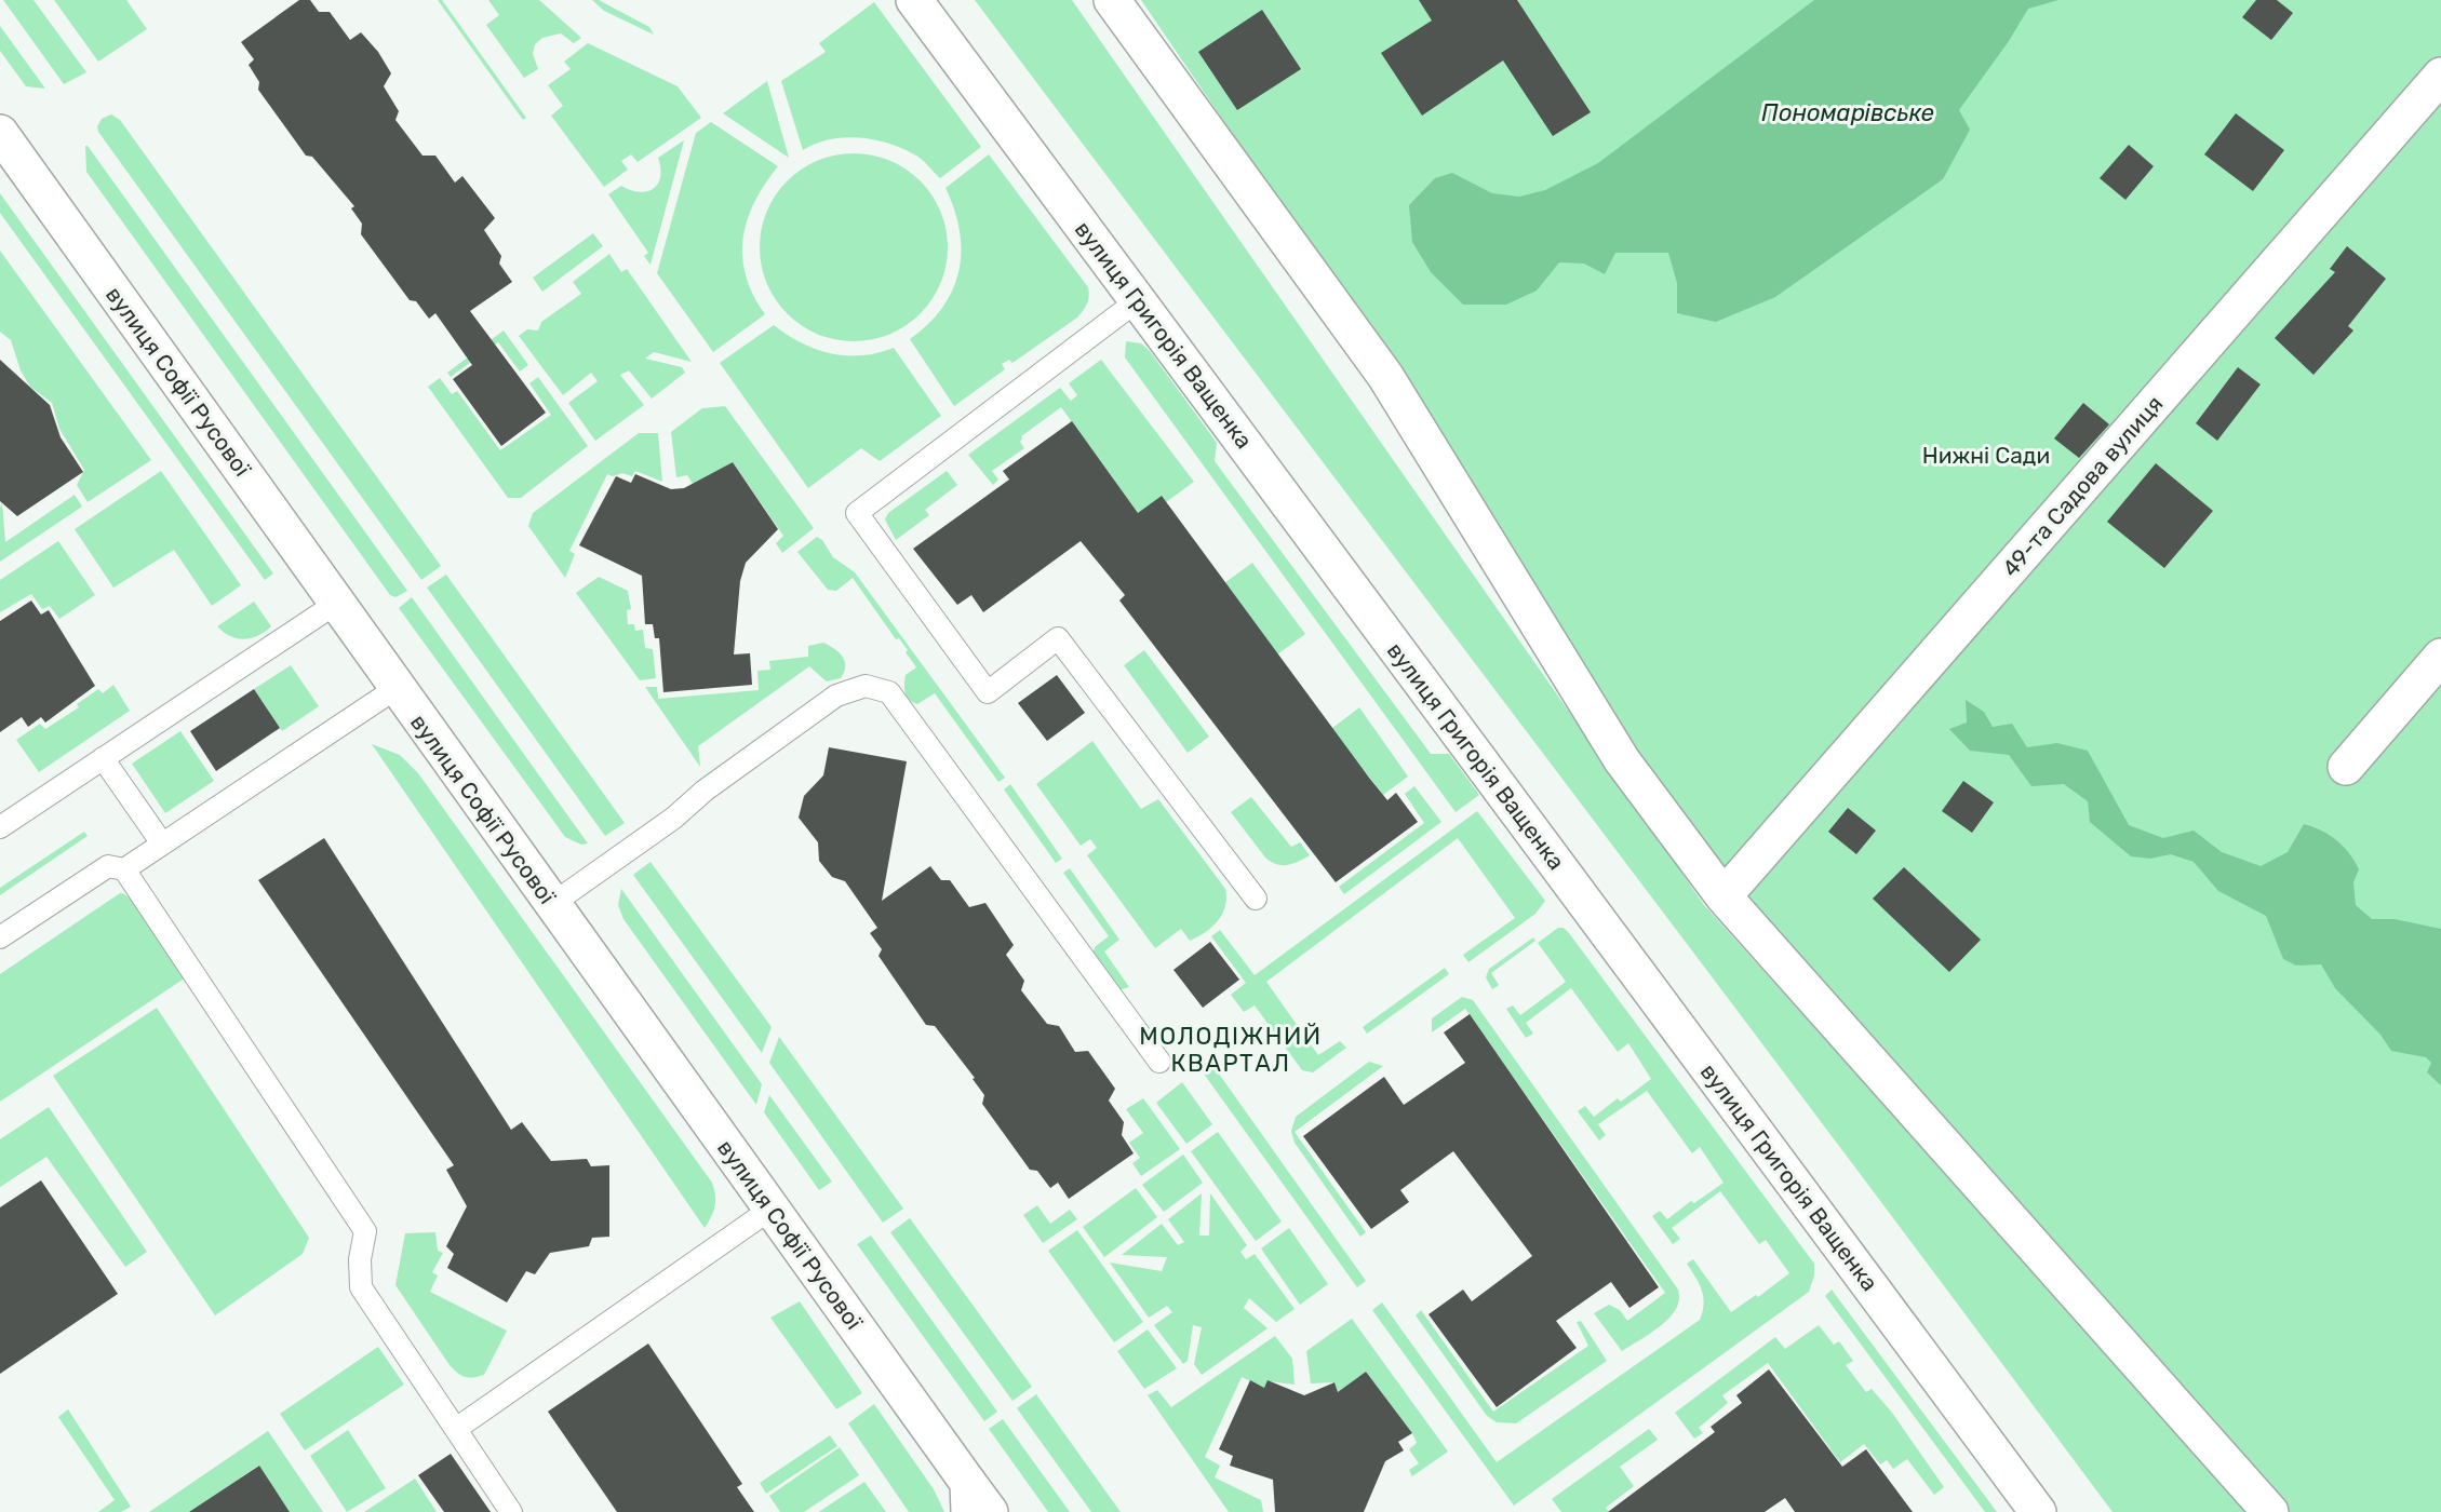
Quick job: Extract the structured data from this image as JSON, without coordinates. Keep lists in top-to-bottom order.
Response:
{
  "streets": {
    "street": ["вулиця Григорія Ващенка", "вулиця Софії Русової", "49-та Садова вулиця"]
  },
  "districts": ["МОЛОДІЖНИЙ КВАРТАЛ"],
  "water": ["Пономарівське"],
  "parks": ["Нижні Сади"]
}
